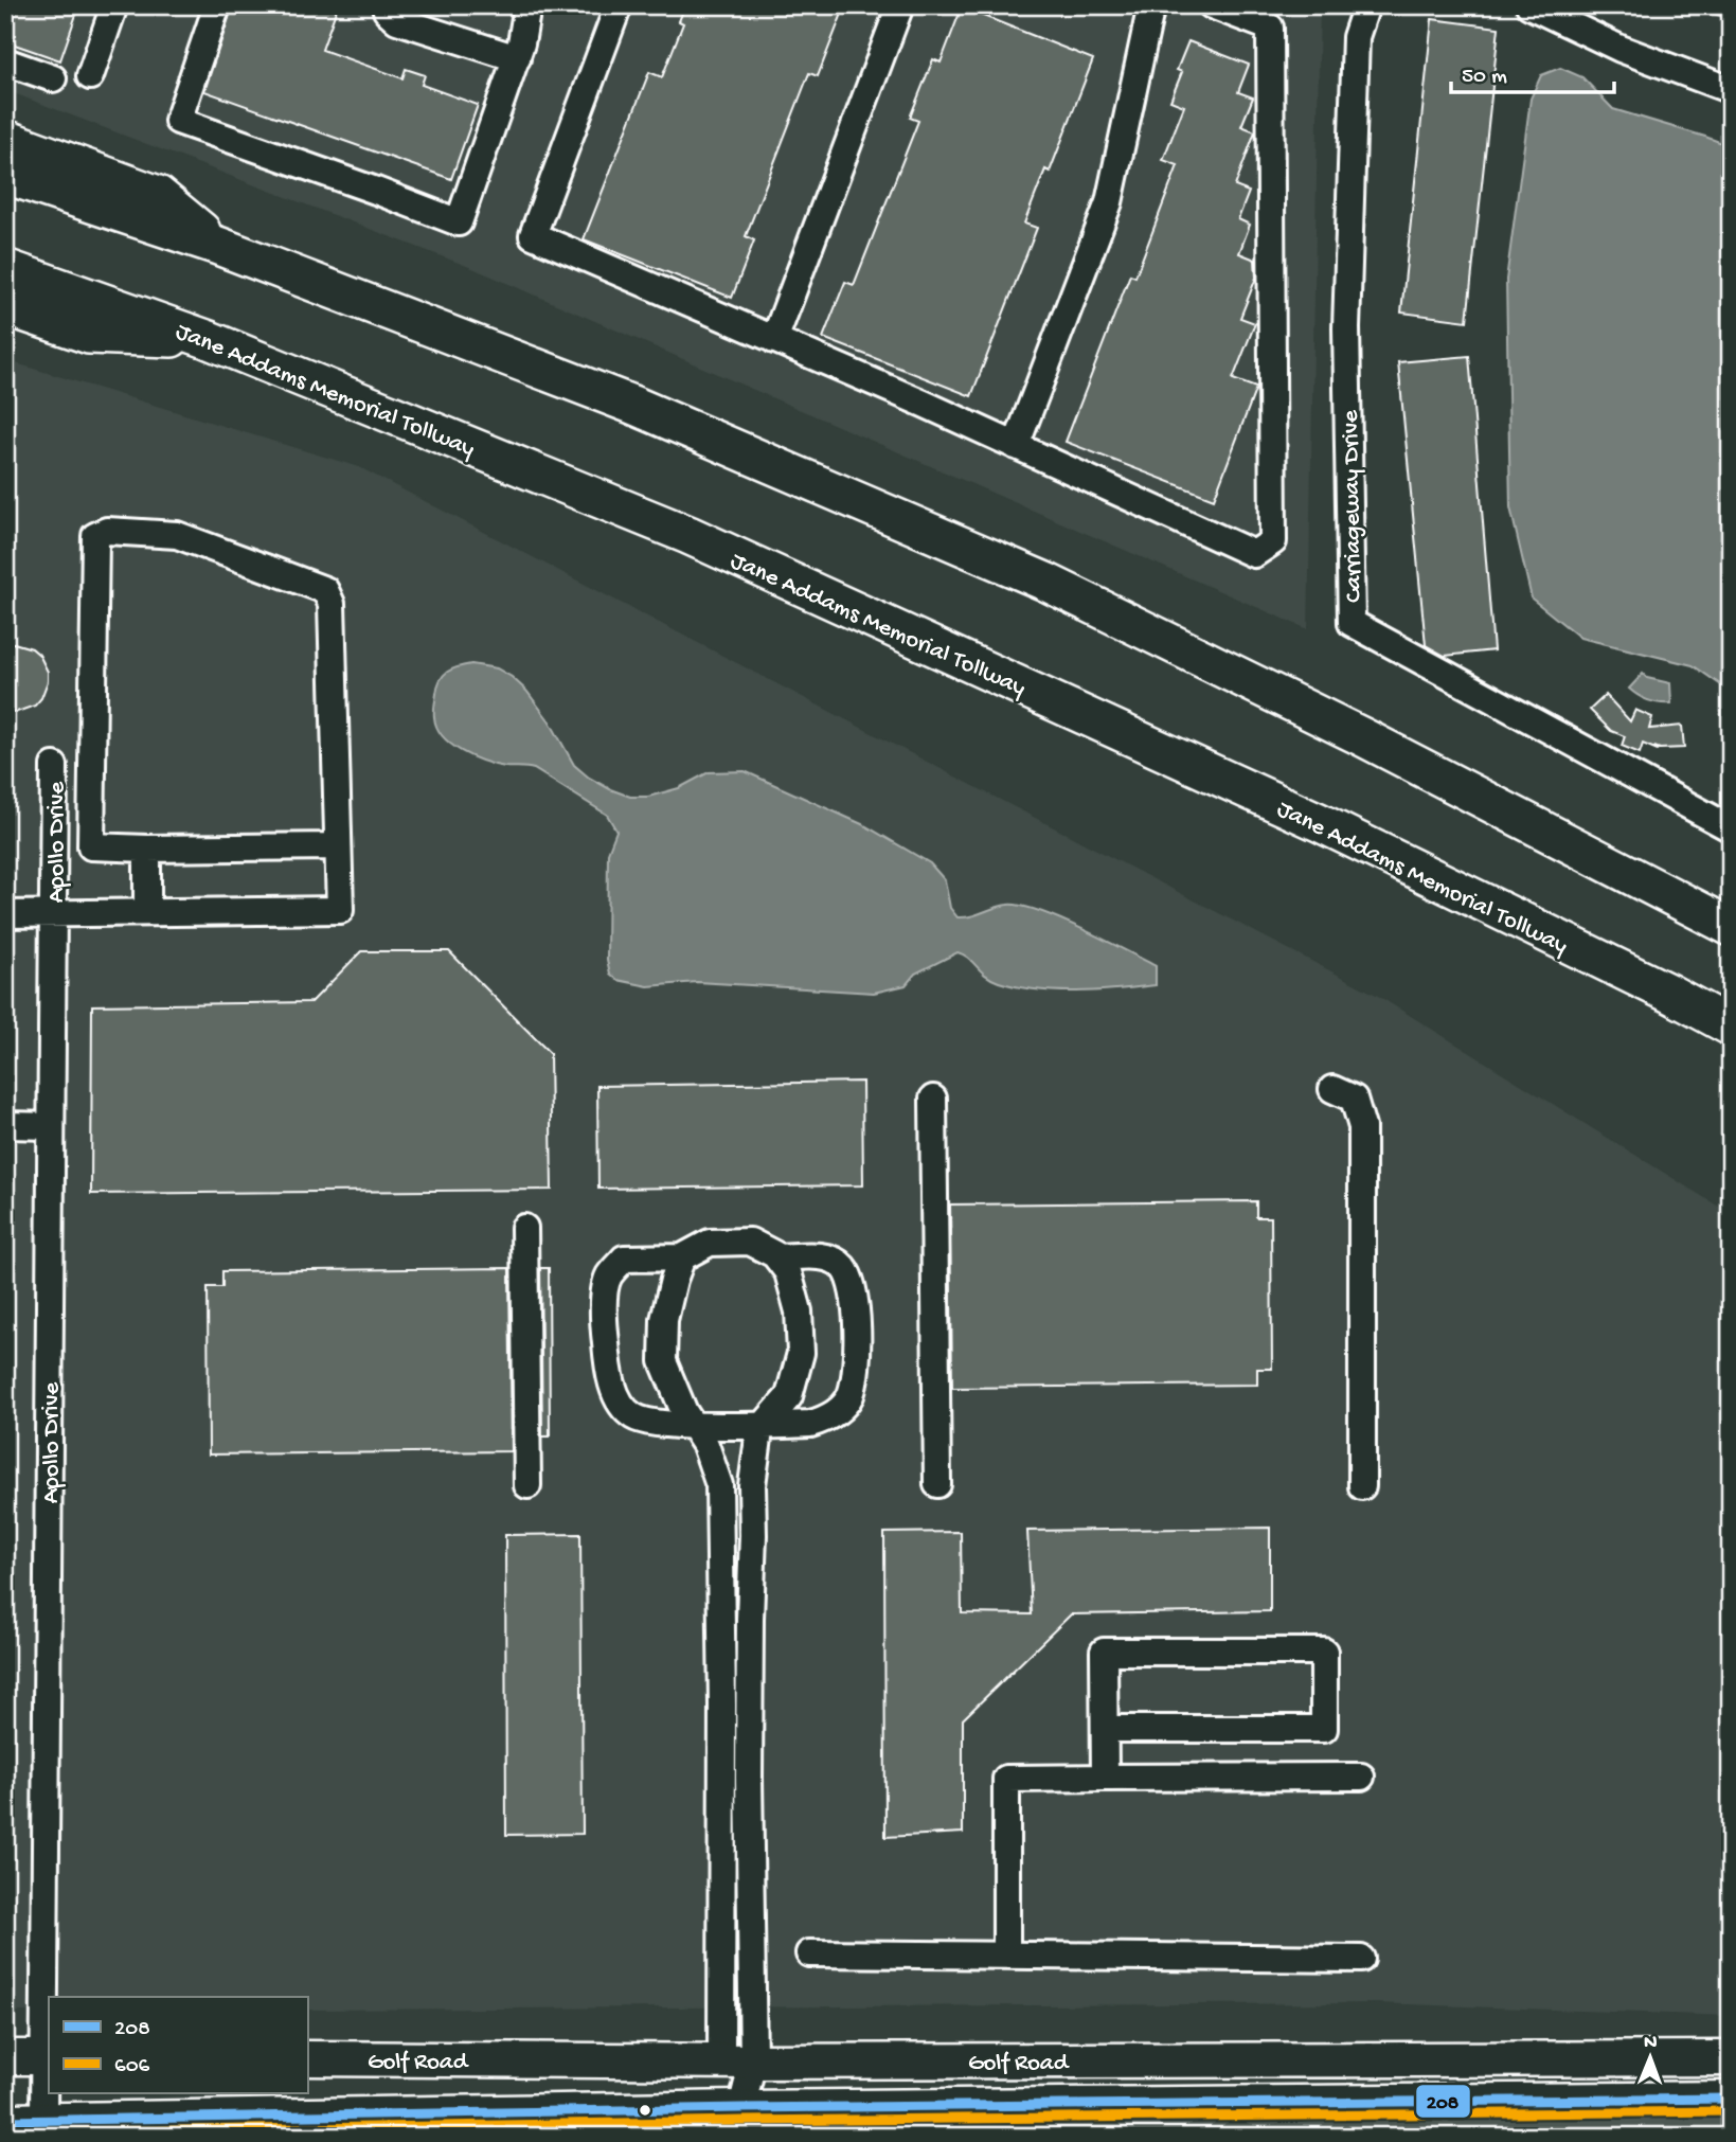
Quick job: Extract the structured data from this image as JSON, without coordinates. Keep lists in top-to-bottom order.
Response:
{
  "streets": {
    "highway": ["Jane Addams Memorial Tollway"],
    "main road": ["Golf Road"],
    "street": ["Carriageway Drive", "Apollo Drive"]
  },
  "crossings": [
    ["Apollo Drive", "Golf Road"]
  ],
  "lines": ["transit line 208", "transit line 606"],
  "legend": ["208", "606"],
  "scale_bar": "50 m",
  "north": "top"
}
